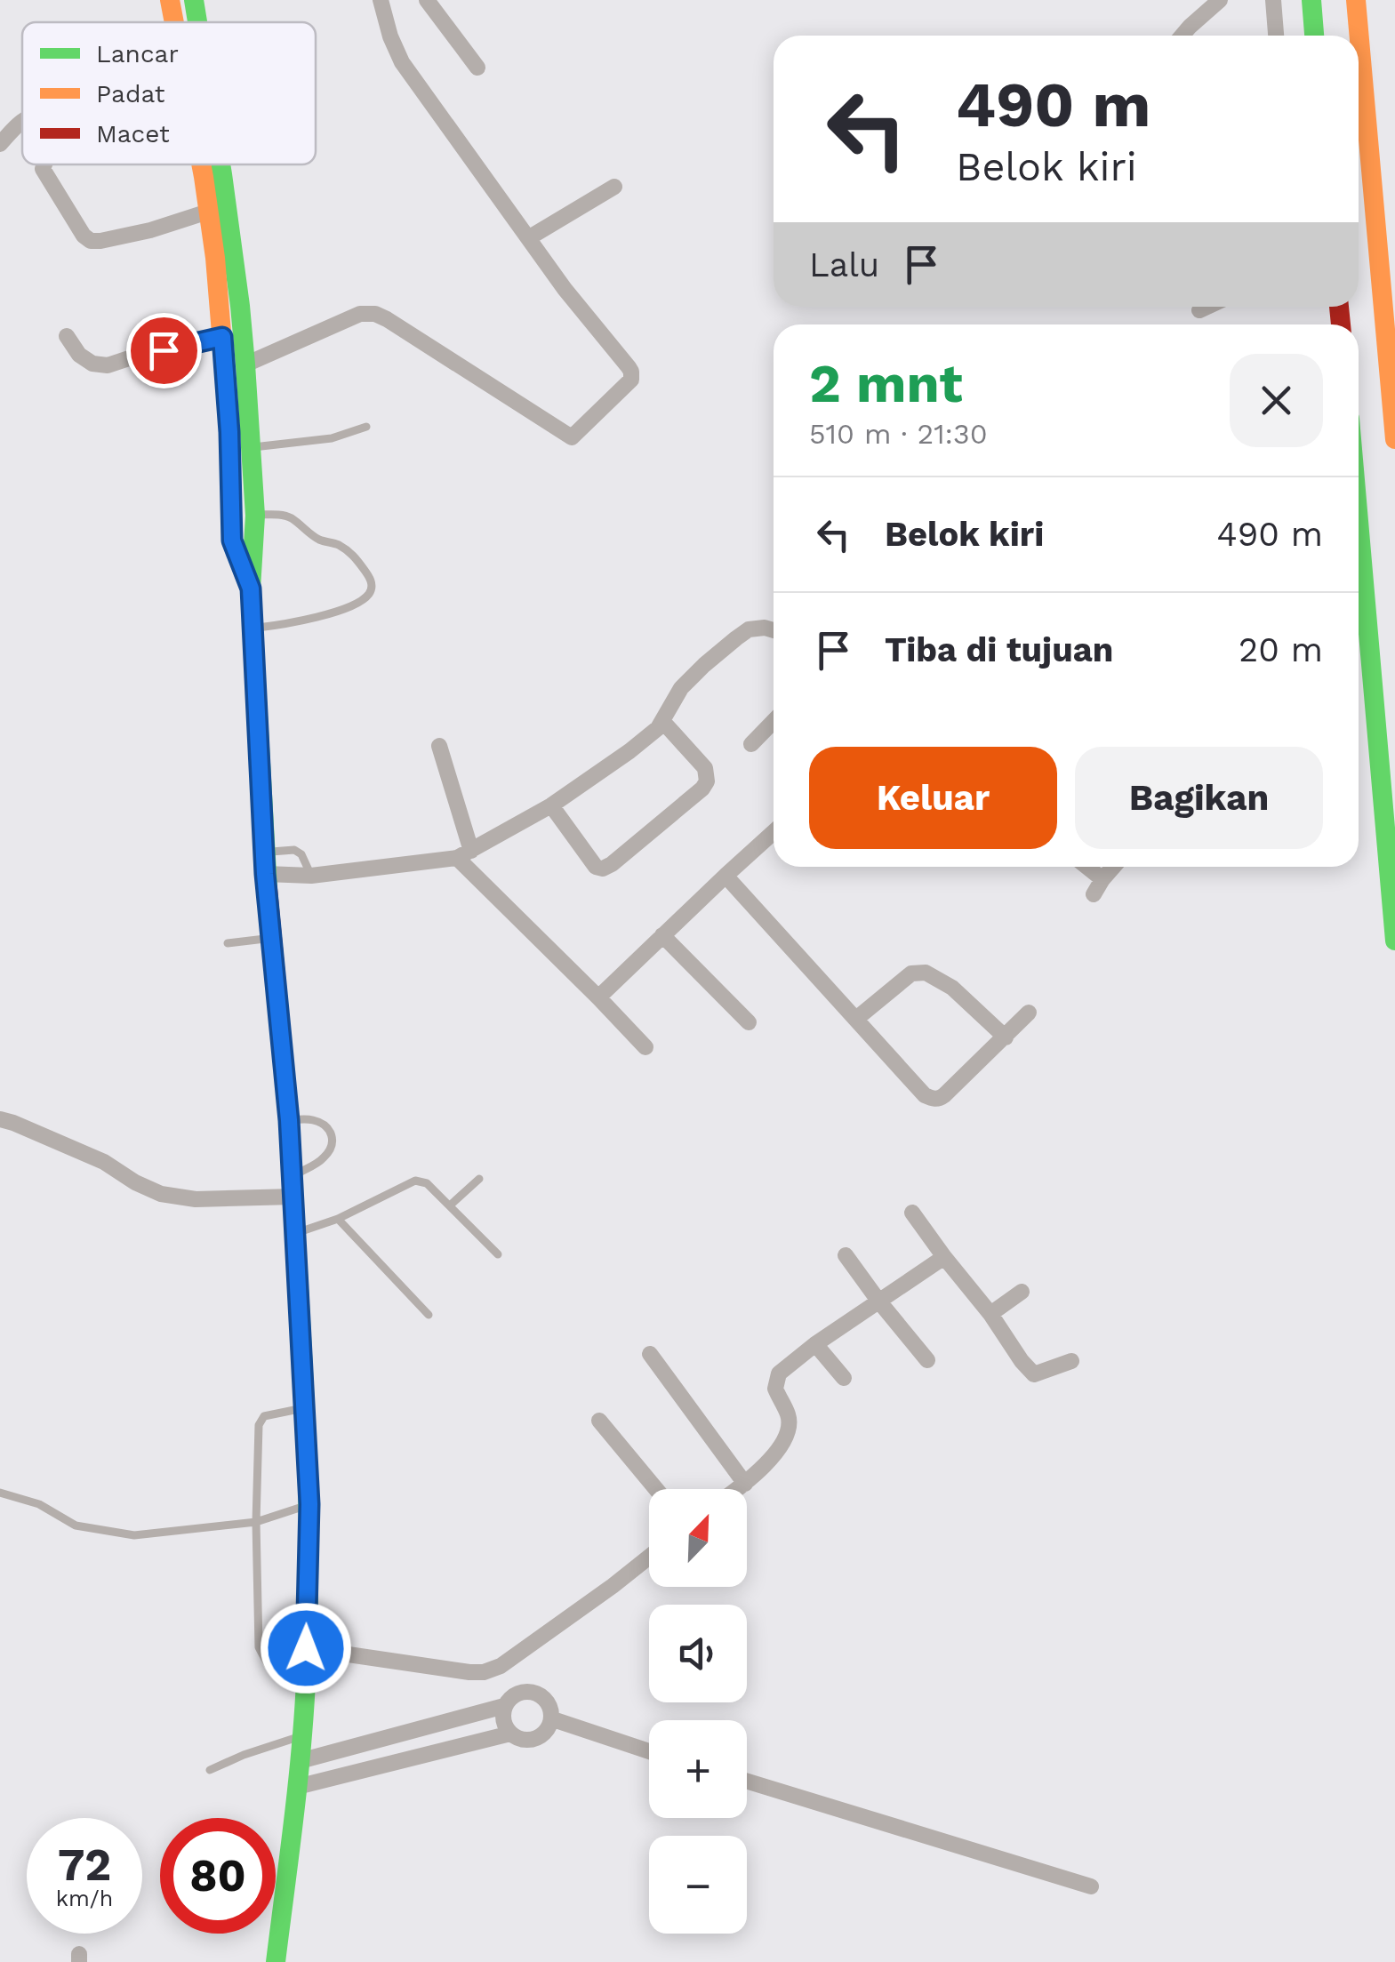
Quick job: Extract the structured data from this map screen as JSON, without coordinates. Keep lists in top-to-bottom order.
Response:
{
  "legend": ["Lancar", "Padat", "Macet"],
  "north": "top right",
  "page": {
    "turn": ["490 m", "Belok kiri"],
    "then": "Lalu",
    "heading": ["2 mnt", "510 m · 21:30"],
    "list": [
      {
        "name": "Belok kiri",
        "value": "490 m"
      },
      {
        "name": "Tiba di tujuan",
        "value": "20 m"
      }
    ],
    "buttons": ["Keluar", "Bagikan"],
    "map_buttons": ["+", "−"],
    "speed": "72 km/h",
    "limit": "80"
  }
}
